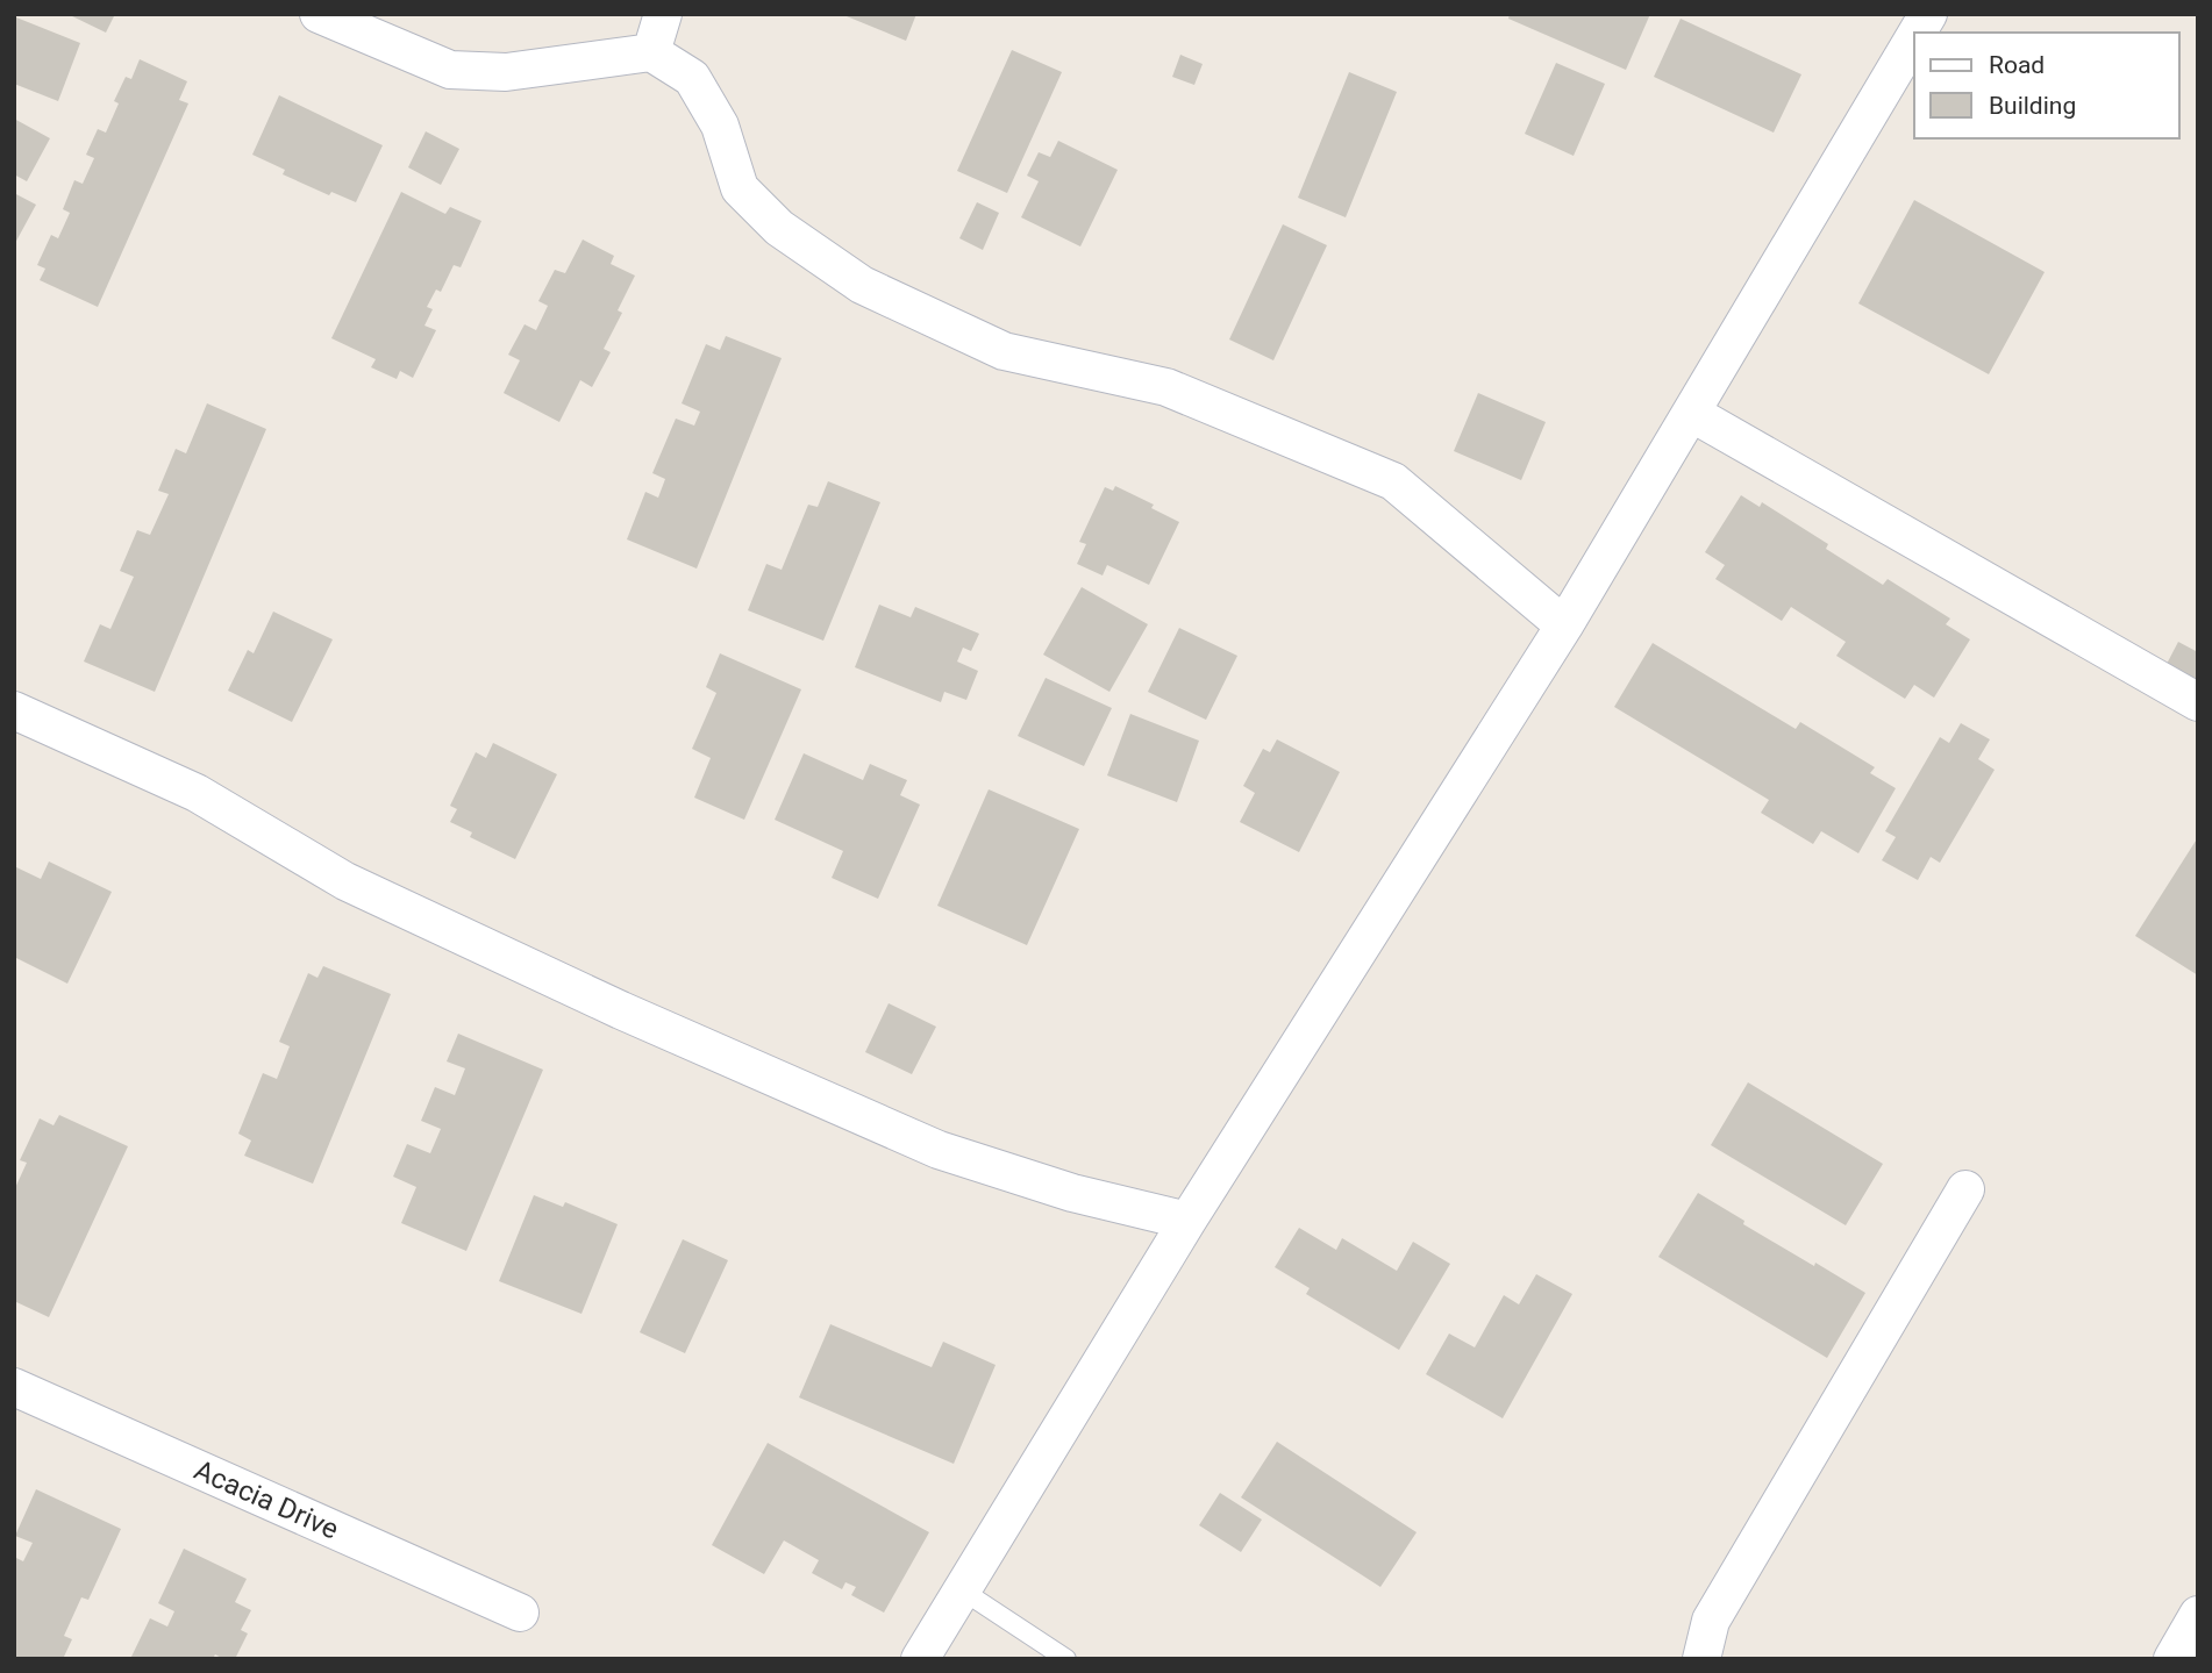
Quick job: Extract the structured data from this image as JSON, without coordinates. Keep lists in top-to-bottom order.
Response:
{
  "streets": {
    "street": ["Acacia Drive"]
  },
  "legend": ["Road", "Building"]
}
